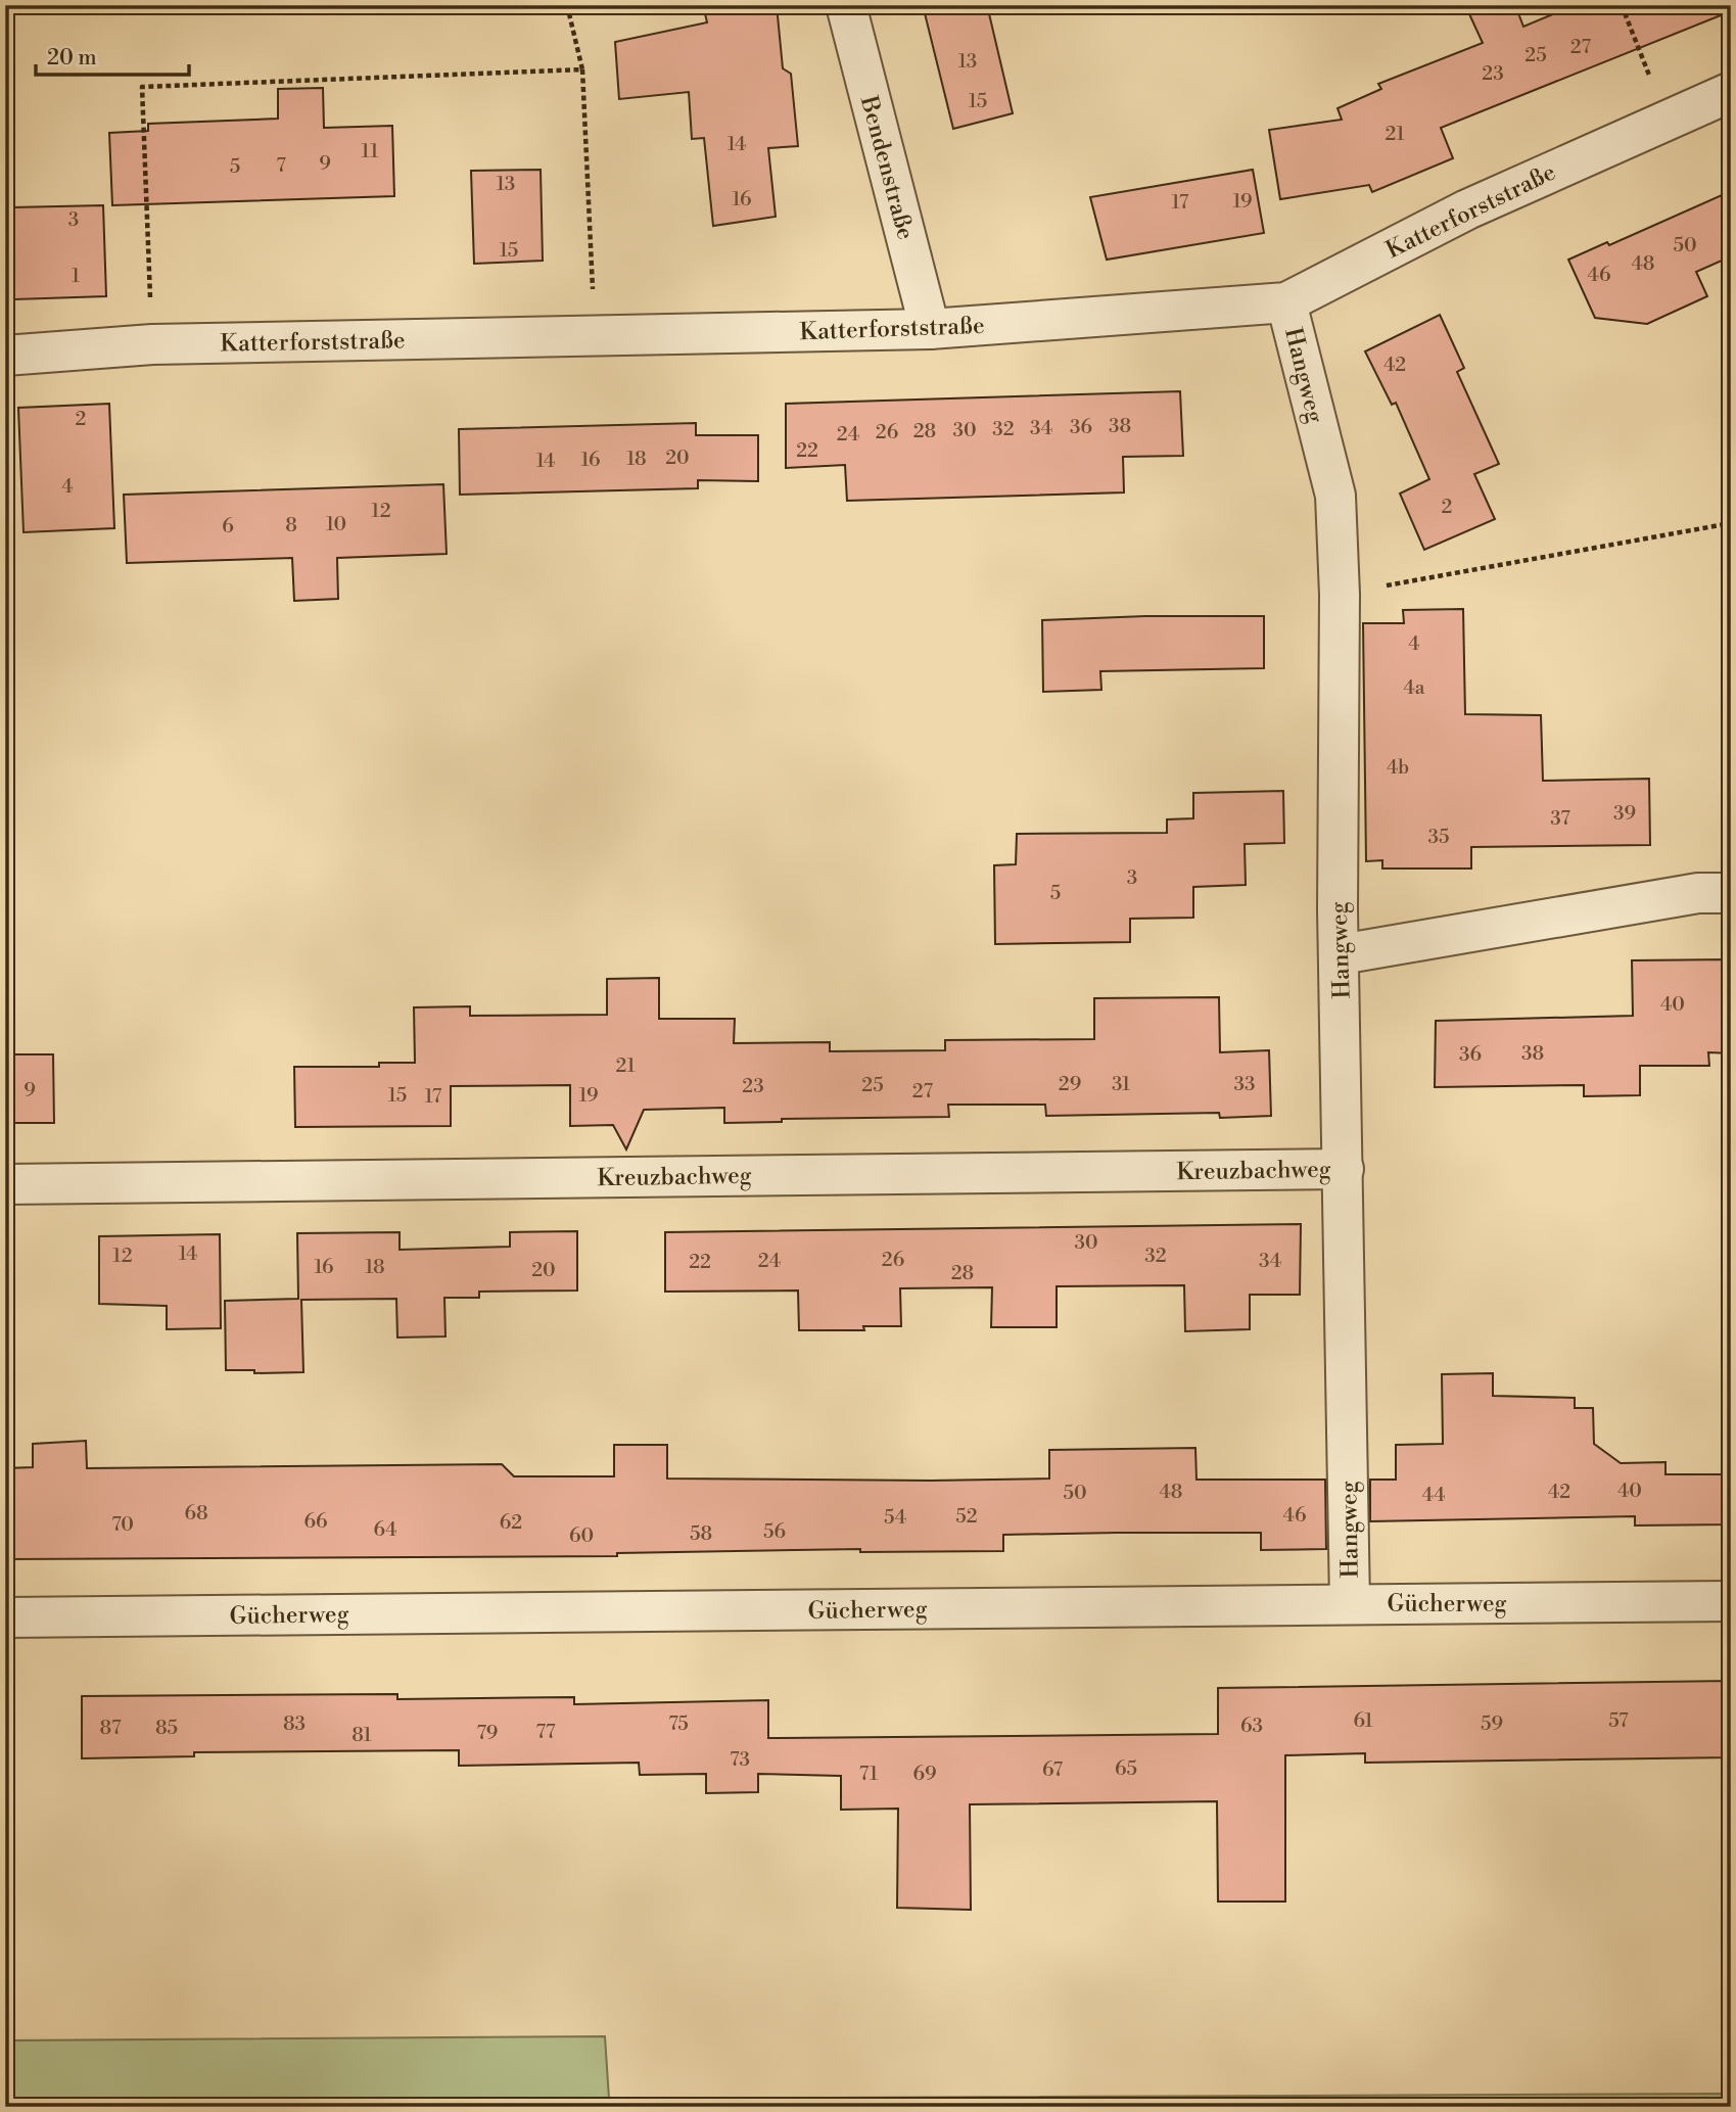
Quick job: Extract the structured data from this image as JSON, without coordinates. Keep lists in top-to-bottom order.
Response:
{
  "streets": {
    "street": [
      "Bendenstraße",
      "Katterforststraße",
      "Hangweg",
      "Kreuzbachweg",
      "Gücherweg"
    ]
  },
  "crossings": [
    ["Bendenstraße", "Katterforststraße"],
    ["Katterforststraße", "Hangweg"],
    ["Hangweg", "Kreuzbachweg"],
    ["Hangweg", "Gücherweg"]
  ],
  "house_numbers": [
    "27",
    "25",
    "13",
    "23",
    "15",
    "21",
    "14",
    "11",
    "9",
    "7",
    "5",
    "13",
    "16",
    "19",
    "17",
    "3",
    "50",
    "15",
    "48",
    "46",
    "1",
    "42",
    "2",
    "38",
    "36",
    "34",
    "32",
    "30",
    "28",
    "26",
    "24",
    "22",
    "20",
    "18",
    "16",
    "14",
    "4",
    "2",
    "12",
    "10",
    "8",
    "6",
    "4",
    "4a",
    "4b",
    "39",
    "37",
    "35",
    "3",
    "5",
    "40",
    "38",
    "36",
    "21",
    "29",
    "31",
    "33",
    "25",
    "23",
    "9",
    "27",
    "15",
    "19",
    "17",
    "30",
    "14",
    "12",
    "32",
    "26",
    "24",
    "34",
    "22",
    "16",
    "18",
    "20",
    "28",
    "40",
    "48",
    "42",
    "50",
    "44",
    "68",
    "46",
    "52",
    "54",
    "66",
    "62",
    "70",
    "64",
    "56",
    "58",
    "60",
    "61",
    "57",
    "83",
    "75",
    "59",
    "63",
    "87",
    "85",
    "77",
    "79",
    "81",
    "73",
    "65",
    "67",
    "71",
    "69"
  ],
  "scale_bar": "20 m"
}
